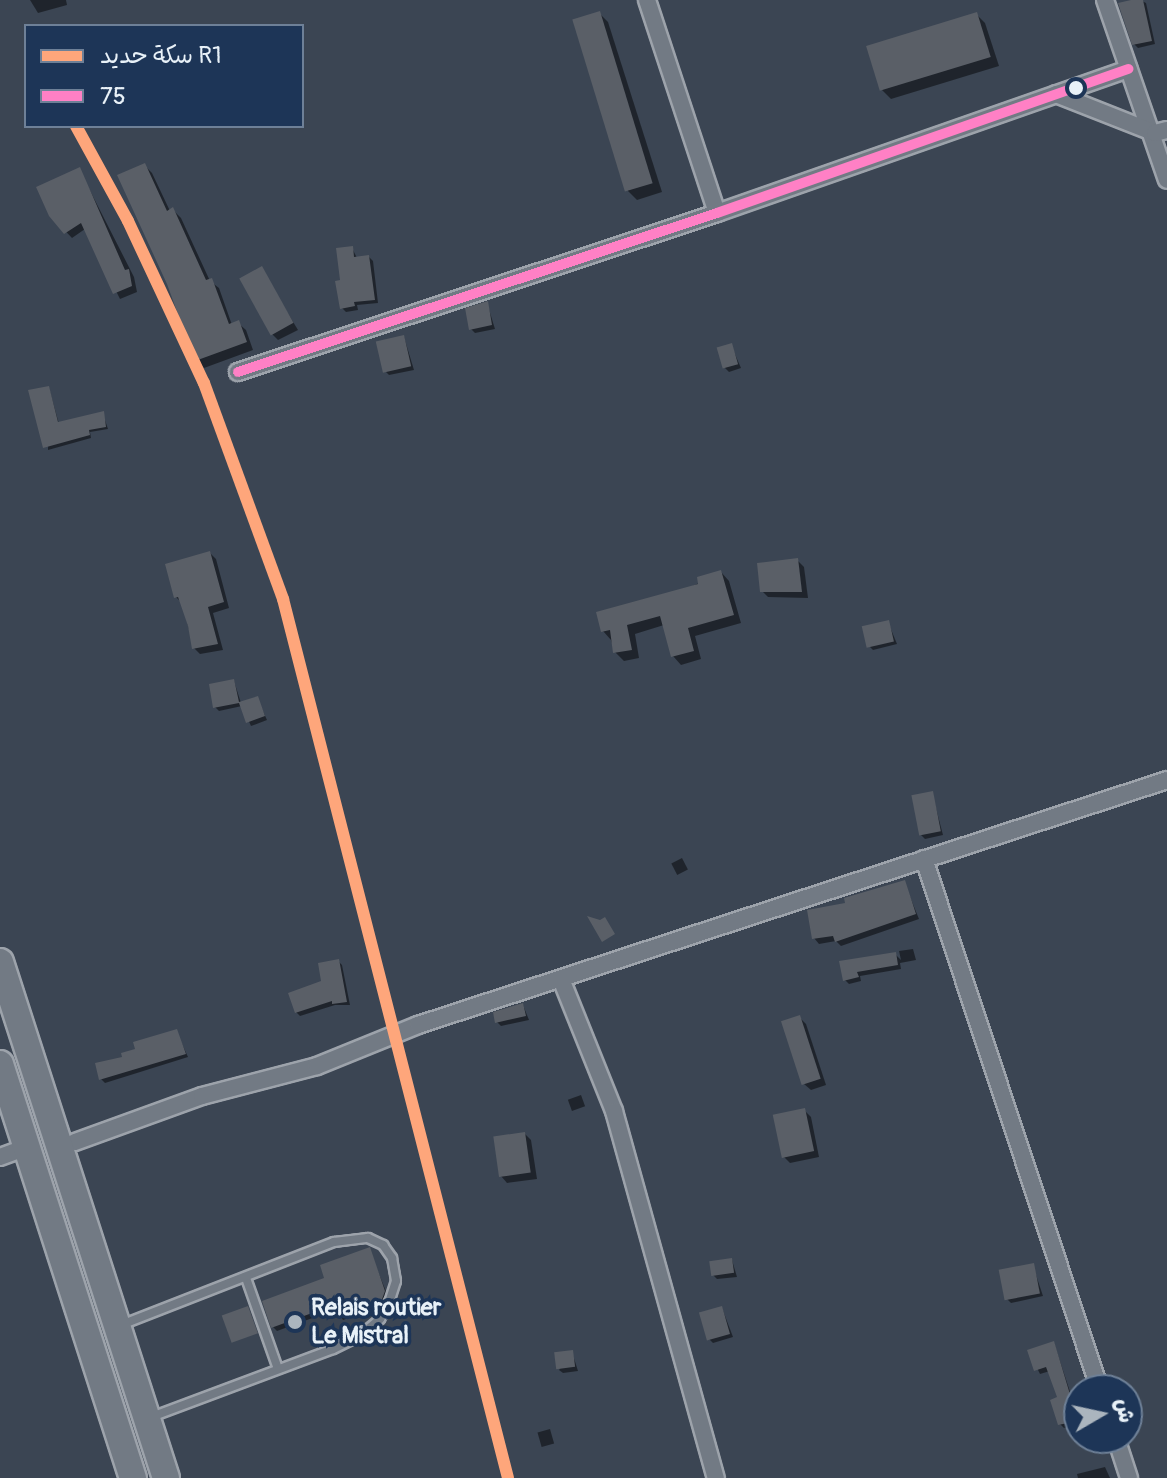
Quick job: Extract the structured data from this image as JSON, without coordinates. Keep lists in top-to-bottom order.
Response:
{
  "places": ["Relais routier Le Mistral"],
  "lines": ["transit line 75", "rail line R1"],
  "legend": ["سكة حديد R1", "75"],
  "north": "right"
}
